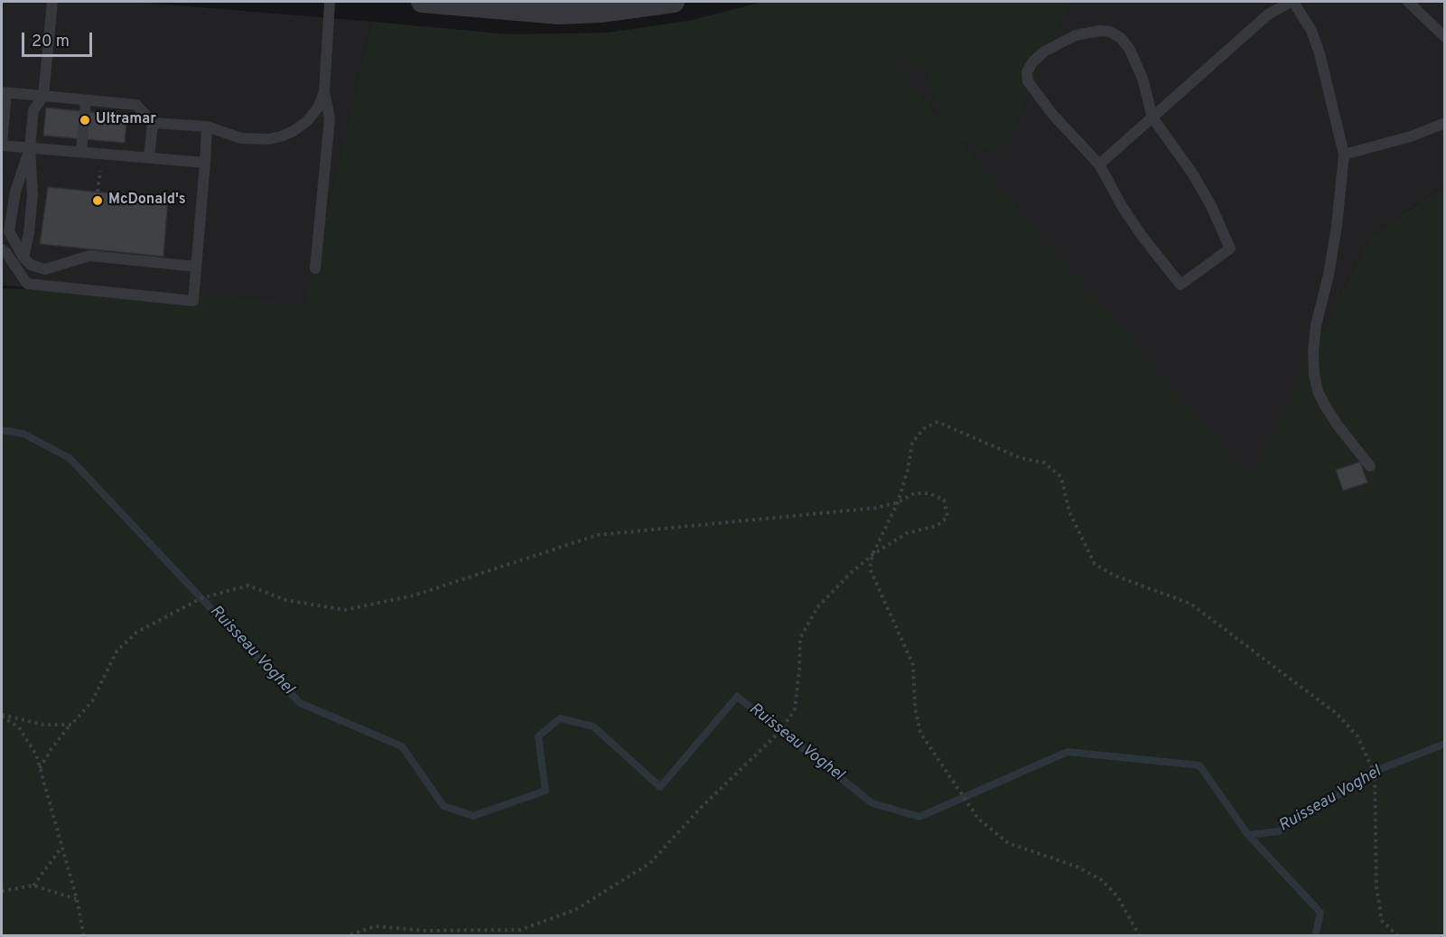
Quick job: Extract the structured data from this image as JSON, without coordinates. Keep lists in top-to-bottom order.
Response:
{
  "water": ["Ruisseau Voghel"],
  "places": ["Ultramar", "McDonald's"],
  "scale_bar": "20 m"
}
